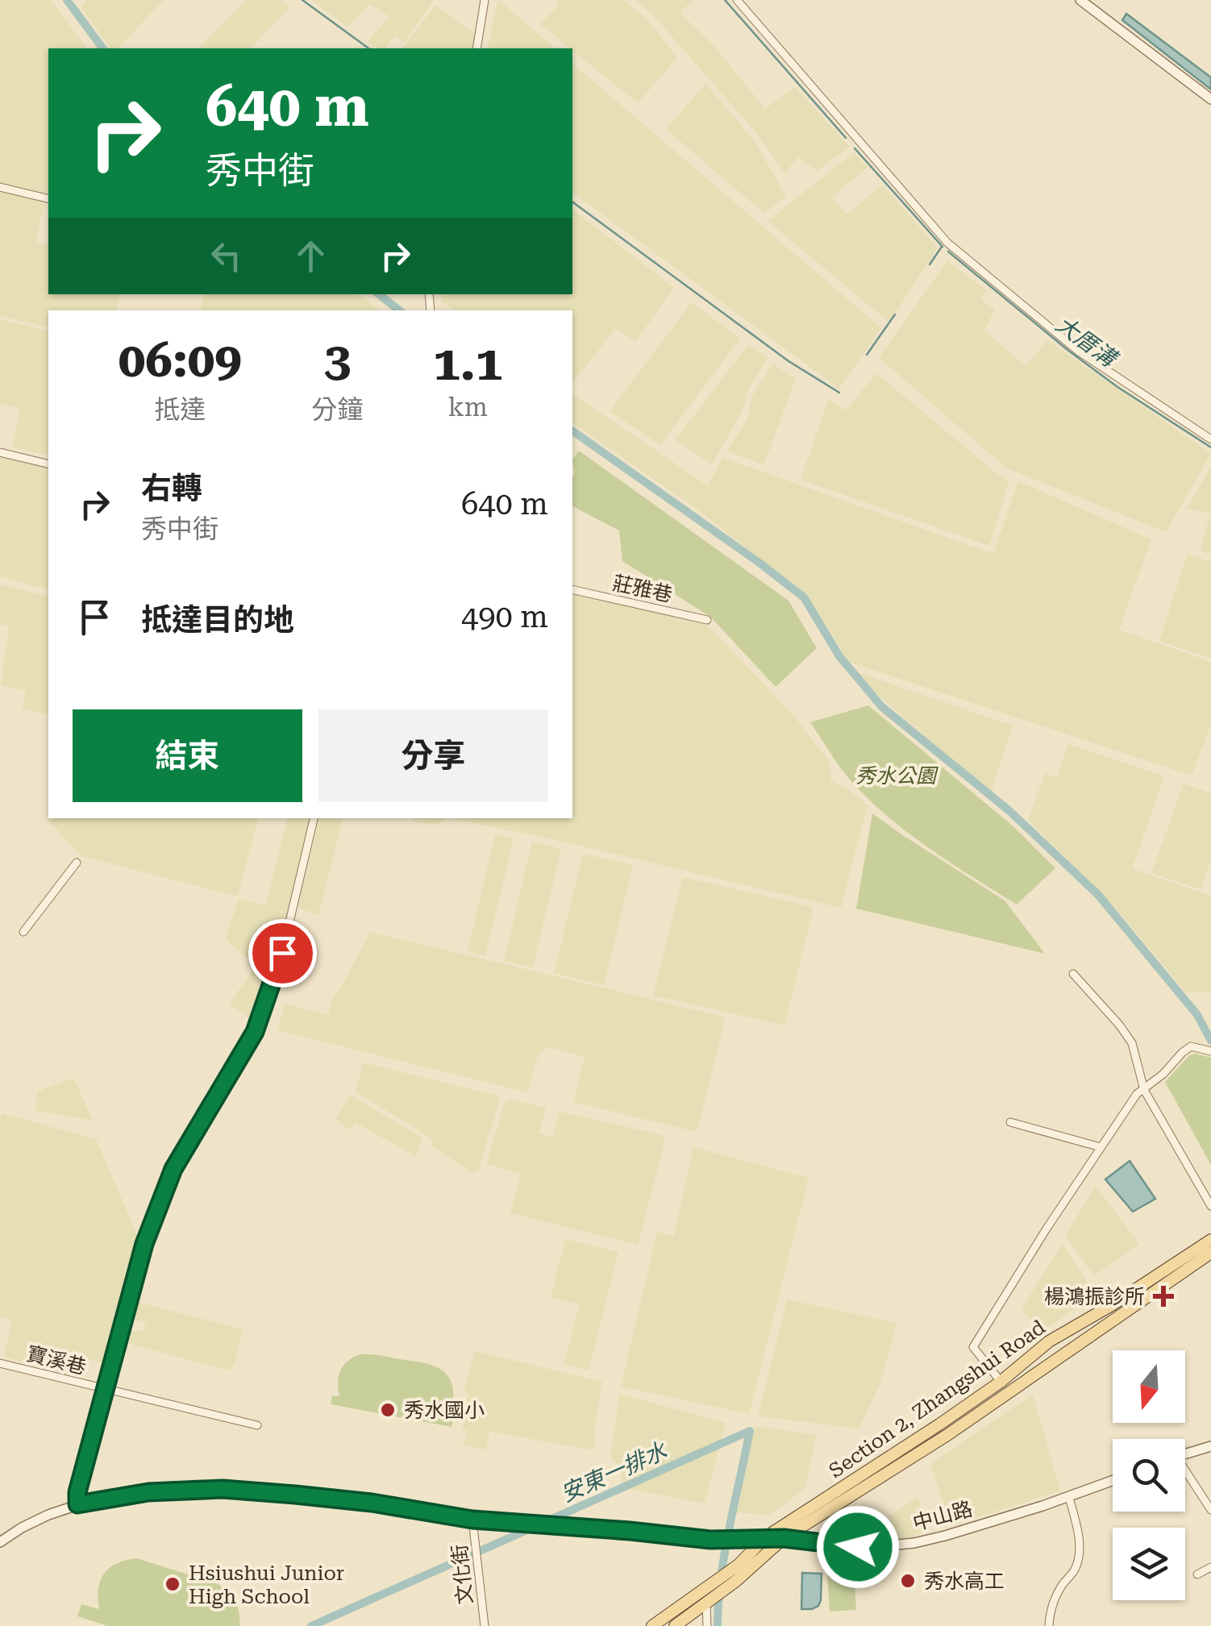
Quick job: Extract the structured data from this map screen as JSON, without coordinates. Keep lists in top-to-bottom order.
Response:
{
  "streets": {
    "main road": ["Section 2, Zhangshui Road"],
    "street": [
      "莊雅巷",
      "寶溪巷",
      "中山路",
      "文化街"
    ]
  },
  "crossings": [
    ["Section 2, Zhangshui Road", "中山路"],
    ["中山路", "文化街"]
  ],
  "water": ["大厝溝", "安東一排水"],
  "parks": ["秀水公園"],
  "places": {
    "health": ["楊鴻振診所"],
    "other": ["秀水國小", "秀水高工", "Hsiushui Junior High School"]
  },
  "north": "bottom",
  "page": {
    "turn": ["640 m", "秀中街"],
    "eta": [
      "06:09",
      "抵達",
      "3",
      "分鐘",
      "1.1",
      "km"
    ],
    "list": [
      {
        "name": "右轉",
        "note": "秀中街",
        "value": "640 m"
      },
      {
        "name": "抵達目的地",
        "value": "490 m"
      }
    ],
    "buttons": ["結束", "分享"]
  }
}
